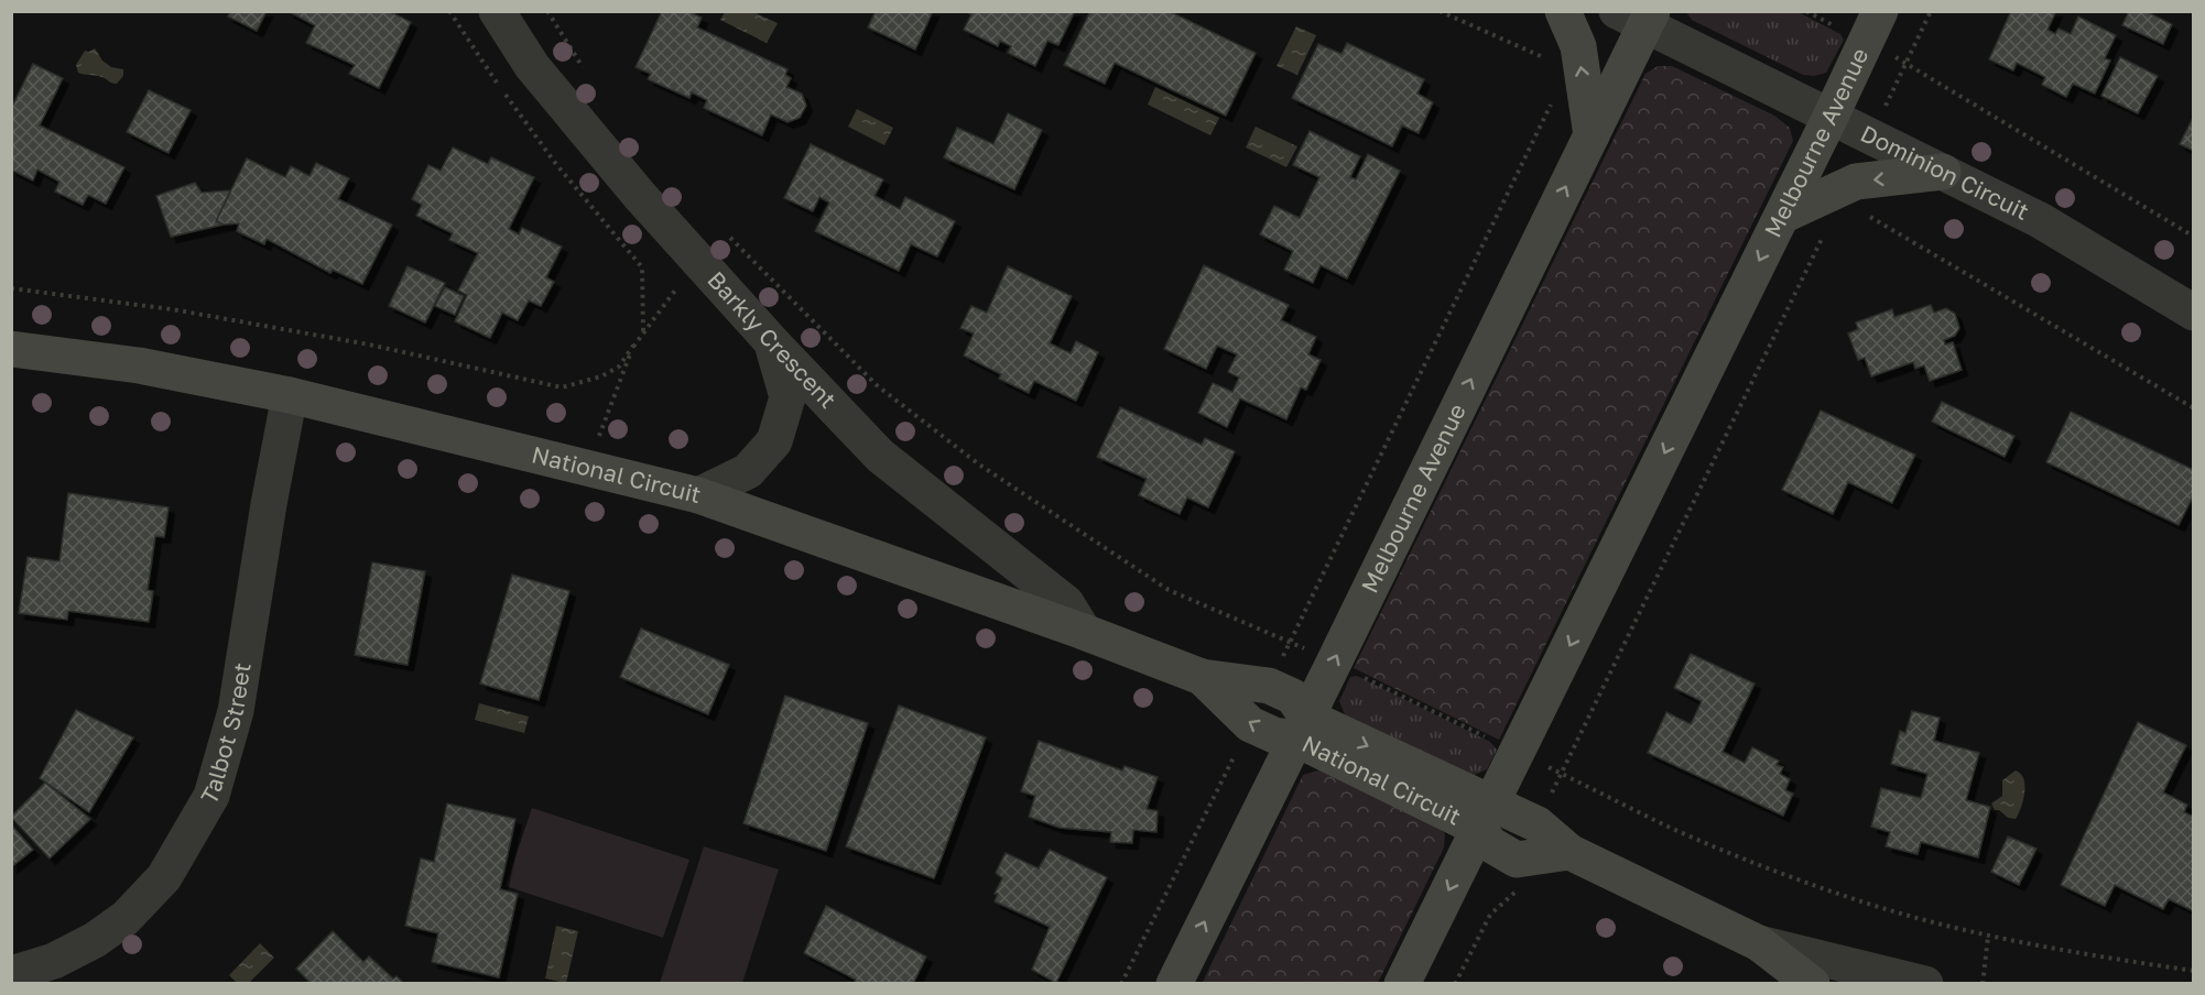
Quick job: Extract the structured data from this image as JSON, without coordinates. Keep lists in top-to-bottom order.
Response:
{
  "streets": {
    "main road": ["Melbourne Avenue", "National Circuit"],
    "street": ["Dominion Circuit", "Barkly Crescent", "Talbot Street"]
  },
  "crossings": [
    ["Melbourne Avenue", "Dominion Circuit"],
    ["Melbourne Avenue", "National Circuit"],
    ["Barkly Crescent", "National Circuit"],
    ["National Circuit", "Talbot Street"]
  ]
}
